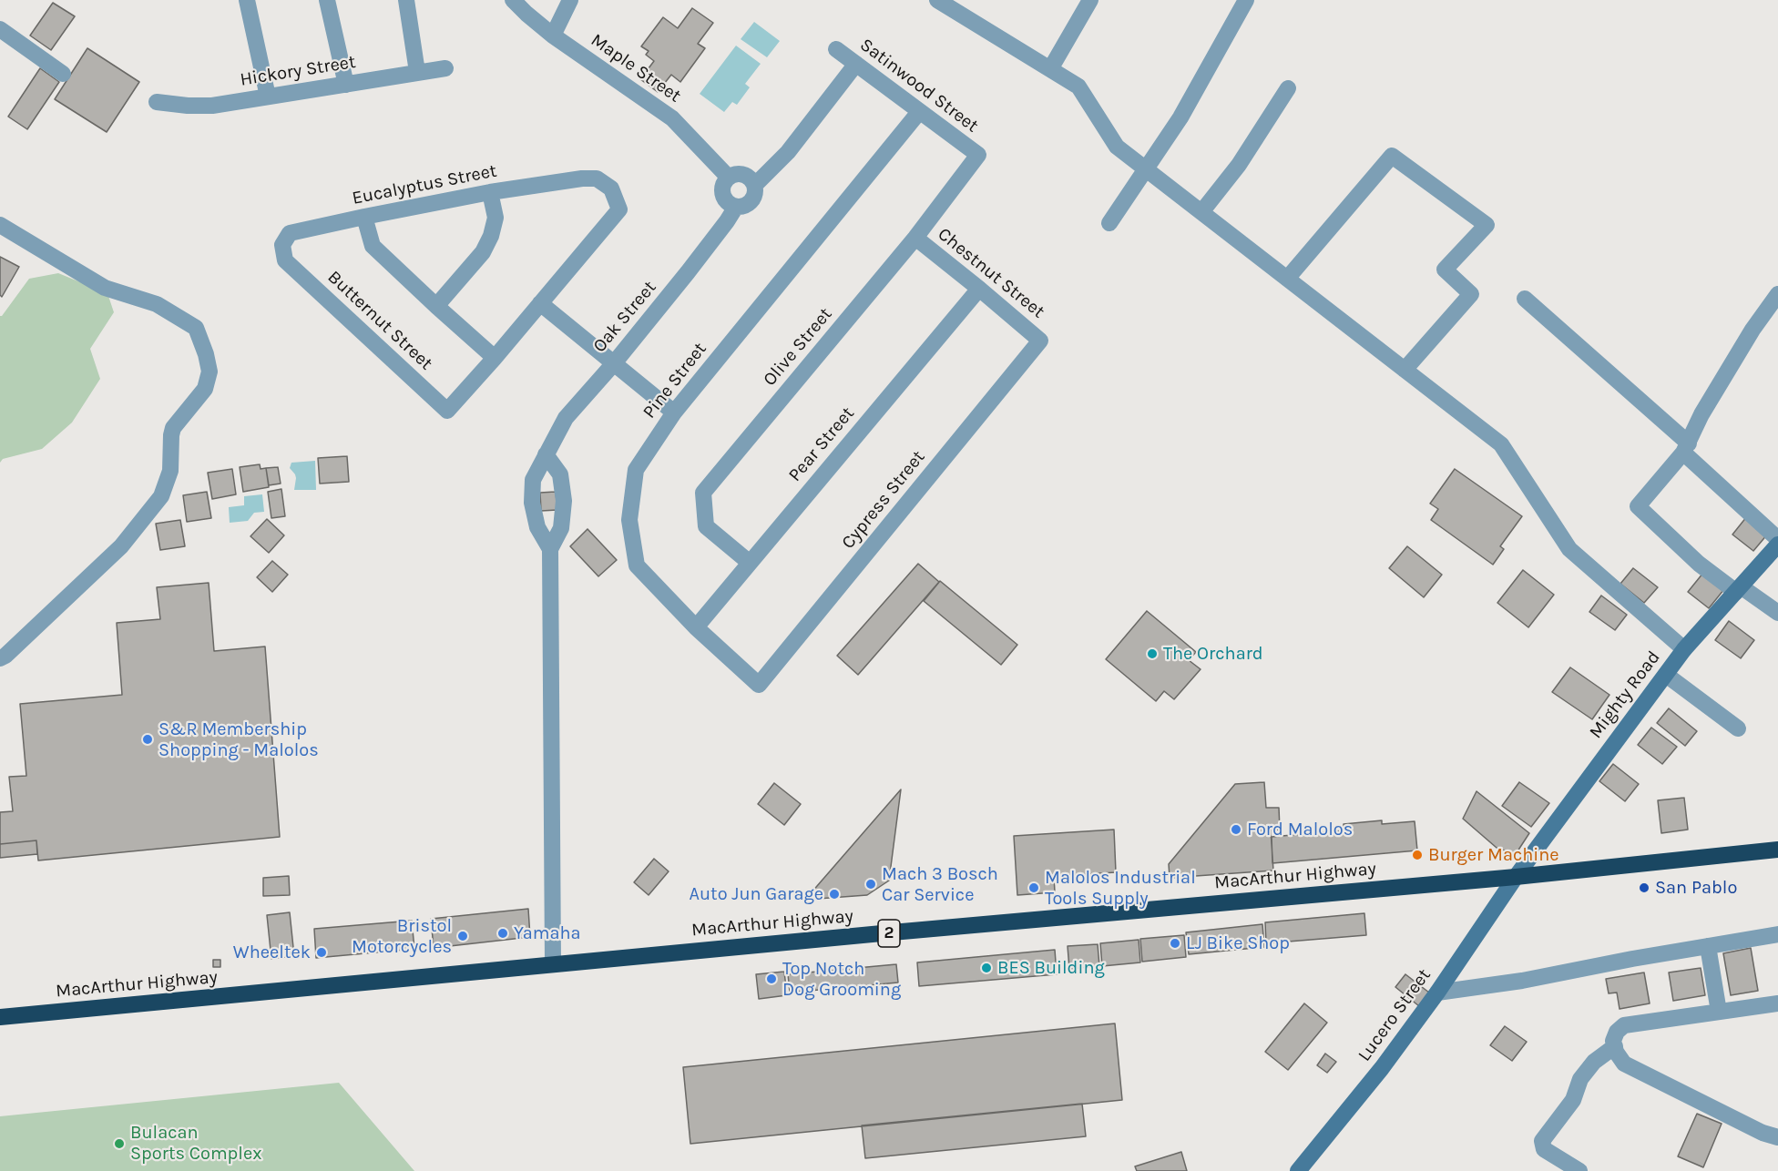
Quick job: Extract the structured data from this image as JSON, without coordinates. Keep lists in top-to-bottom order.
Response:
{
  "streets": {
    "highway": ["MacArthur Highway", "2"],
    "street": [
      "Maple Street",
      "Hickory Street",
      "Satinwood Street",
      "Eucalyptus Street",
      "Chestnut Street",
      "Oak Street",
      "Butternut Street",
      "Olive Street",
      "Pine Street",
      "Pear Street",
      "Cypress Street",
      "Mighty Road",
      "Lucero Street"
    ]
  },
  "crossings": [
    ["Maple Street", "Oak Street"],
    ["Satinwood Street", "Olive Street"],
    ["Satinwood Street", "Pine Street"],
    ["Eucalyptus Street", "Butternut Street"],
    ["Chestnut Street", "Olive Street"],
    ["Chestnut Street", "Pear Street"],
    ["Chestnut Street", "Cypress Street"],
    ["Olive Street", "Pear Street"],
    ["Pine Street", "Pear Street"],
    ["Pine Street", "Cypress Street"],
    ["Mighty Road", "MacArthur Highway"],
    ["Mighty Road", "Lucero Street"],
    ["MacArthur Highway", "Lucero Street"]
  ],
  "places": [
    "The Orchard",
    "S&R Membership Shopping - Malolos",
    "Ford Malolos",
    "Burger Machine",
    "Mach 3 Bosch Car Service",
    "Malolos Industrial Tools Supply",
    "San Pablo",
    "Auto Jun Garage",
    "Yamaha",
    "Bristol Motorcycles",
    "LJ Bike Shop",
    "Wheeltek",
    "BES Building",
    "Top Notch Dog Grooming",
    "Bulacan Sports Complex"
  ]
}
